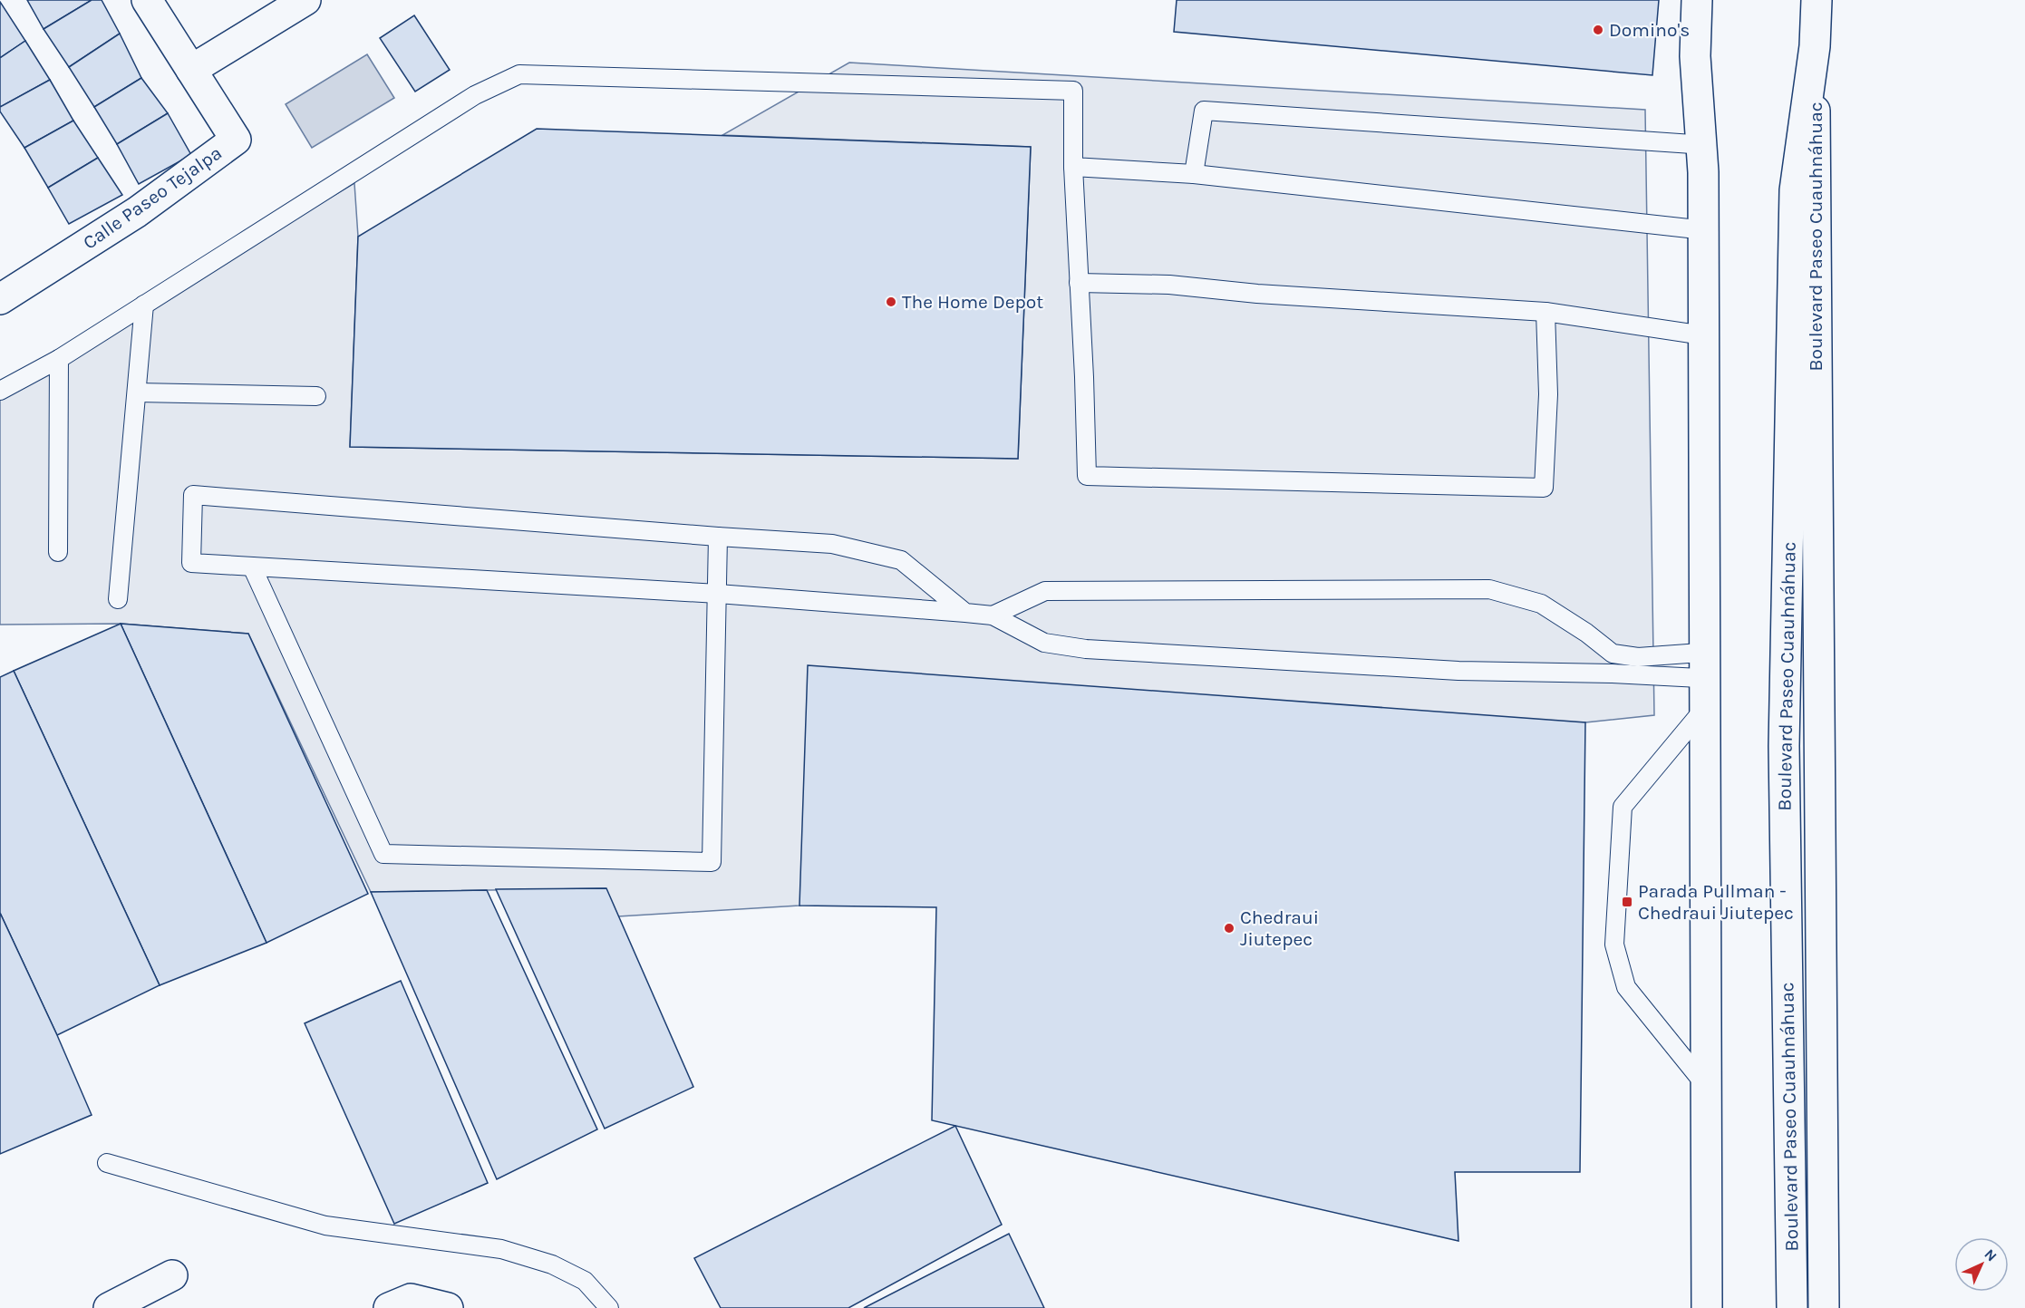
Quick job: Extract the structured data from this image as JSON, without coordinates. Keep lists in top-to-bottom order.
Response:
{
  "streets": {
    "street": ["Calle Paseo Tejalpa", "Boulevard Paseo Cuauhnáhuac"]
  },
  "places": {
    "other": ["Domino's", "The Home Depot", "Chedraui Jiutepec"],
    "transit": ["Parada Pullman - Chedraui Jiutepec"]
  },
  "north": "top right"
}
